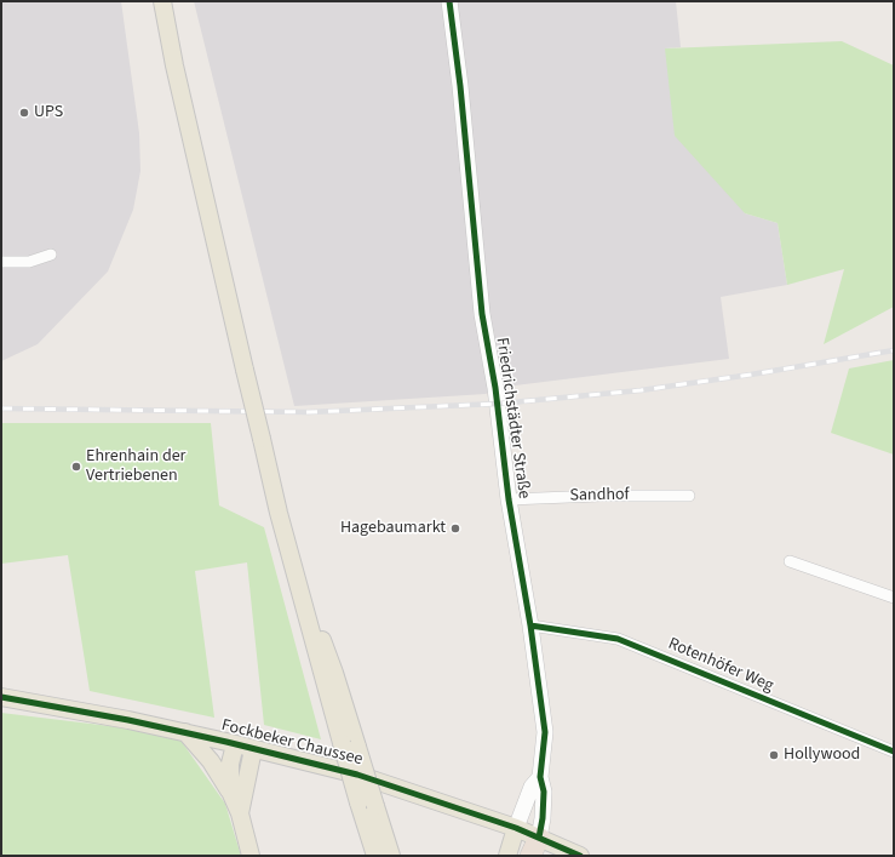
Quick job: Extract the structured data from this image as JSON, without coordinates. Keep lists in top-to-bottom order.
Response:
{
  "streets": {
    "main road": ["Fockbeker Chaussee"],
    "street": ["Friedrichstädter Straße", "Sandhof", "Rotenhöfer Weg"]
  },
  "crossings": [
    ["Friedrichstädter Straße", "Sandhof"],
    ["Friedrichstädter Straße", "Rotenhöfer Weg"],
    ["Friedrichstädter Straße", "Fockbeker Chaussee"]
  ],
  "places": [
    "UPS",
    "Ehrenhain der Vertriebenen",
    "Hagebaumarkt",
    "Hollywood"
  ]
}
